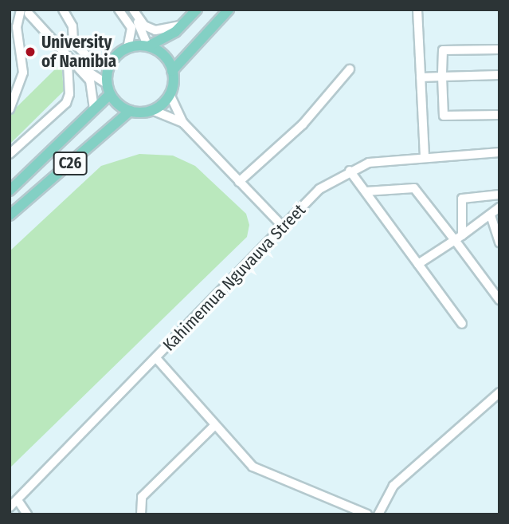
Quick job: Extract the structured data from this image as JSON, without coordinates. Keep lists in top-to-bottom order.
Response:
{
  "streets": {
    "main road": ["C26"],
    "street": ["Kahimemua Nguvauva Street"]
  },
  "places": ["University of Namibia"]
}
